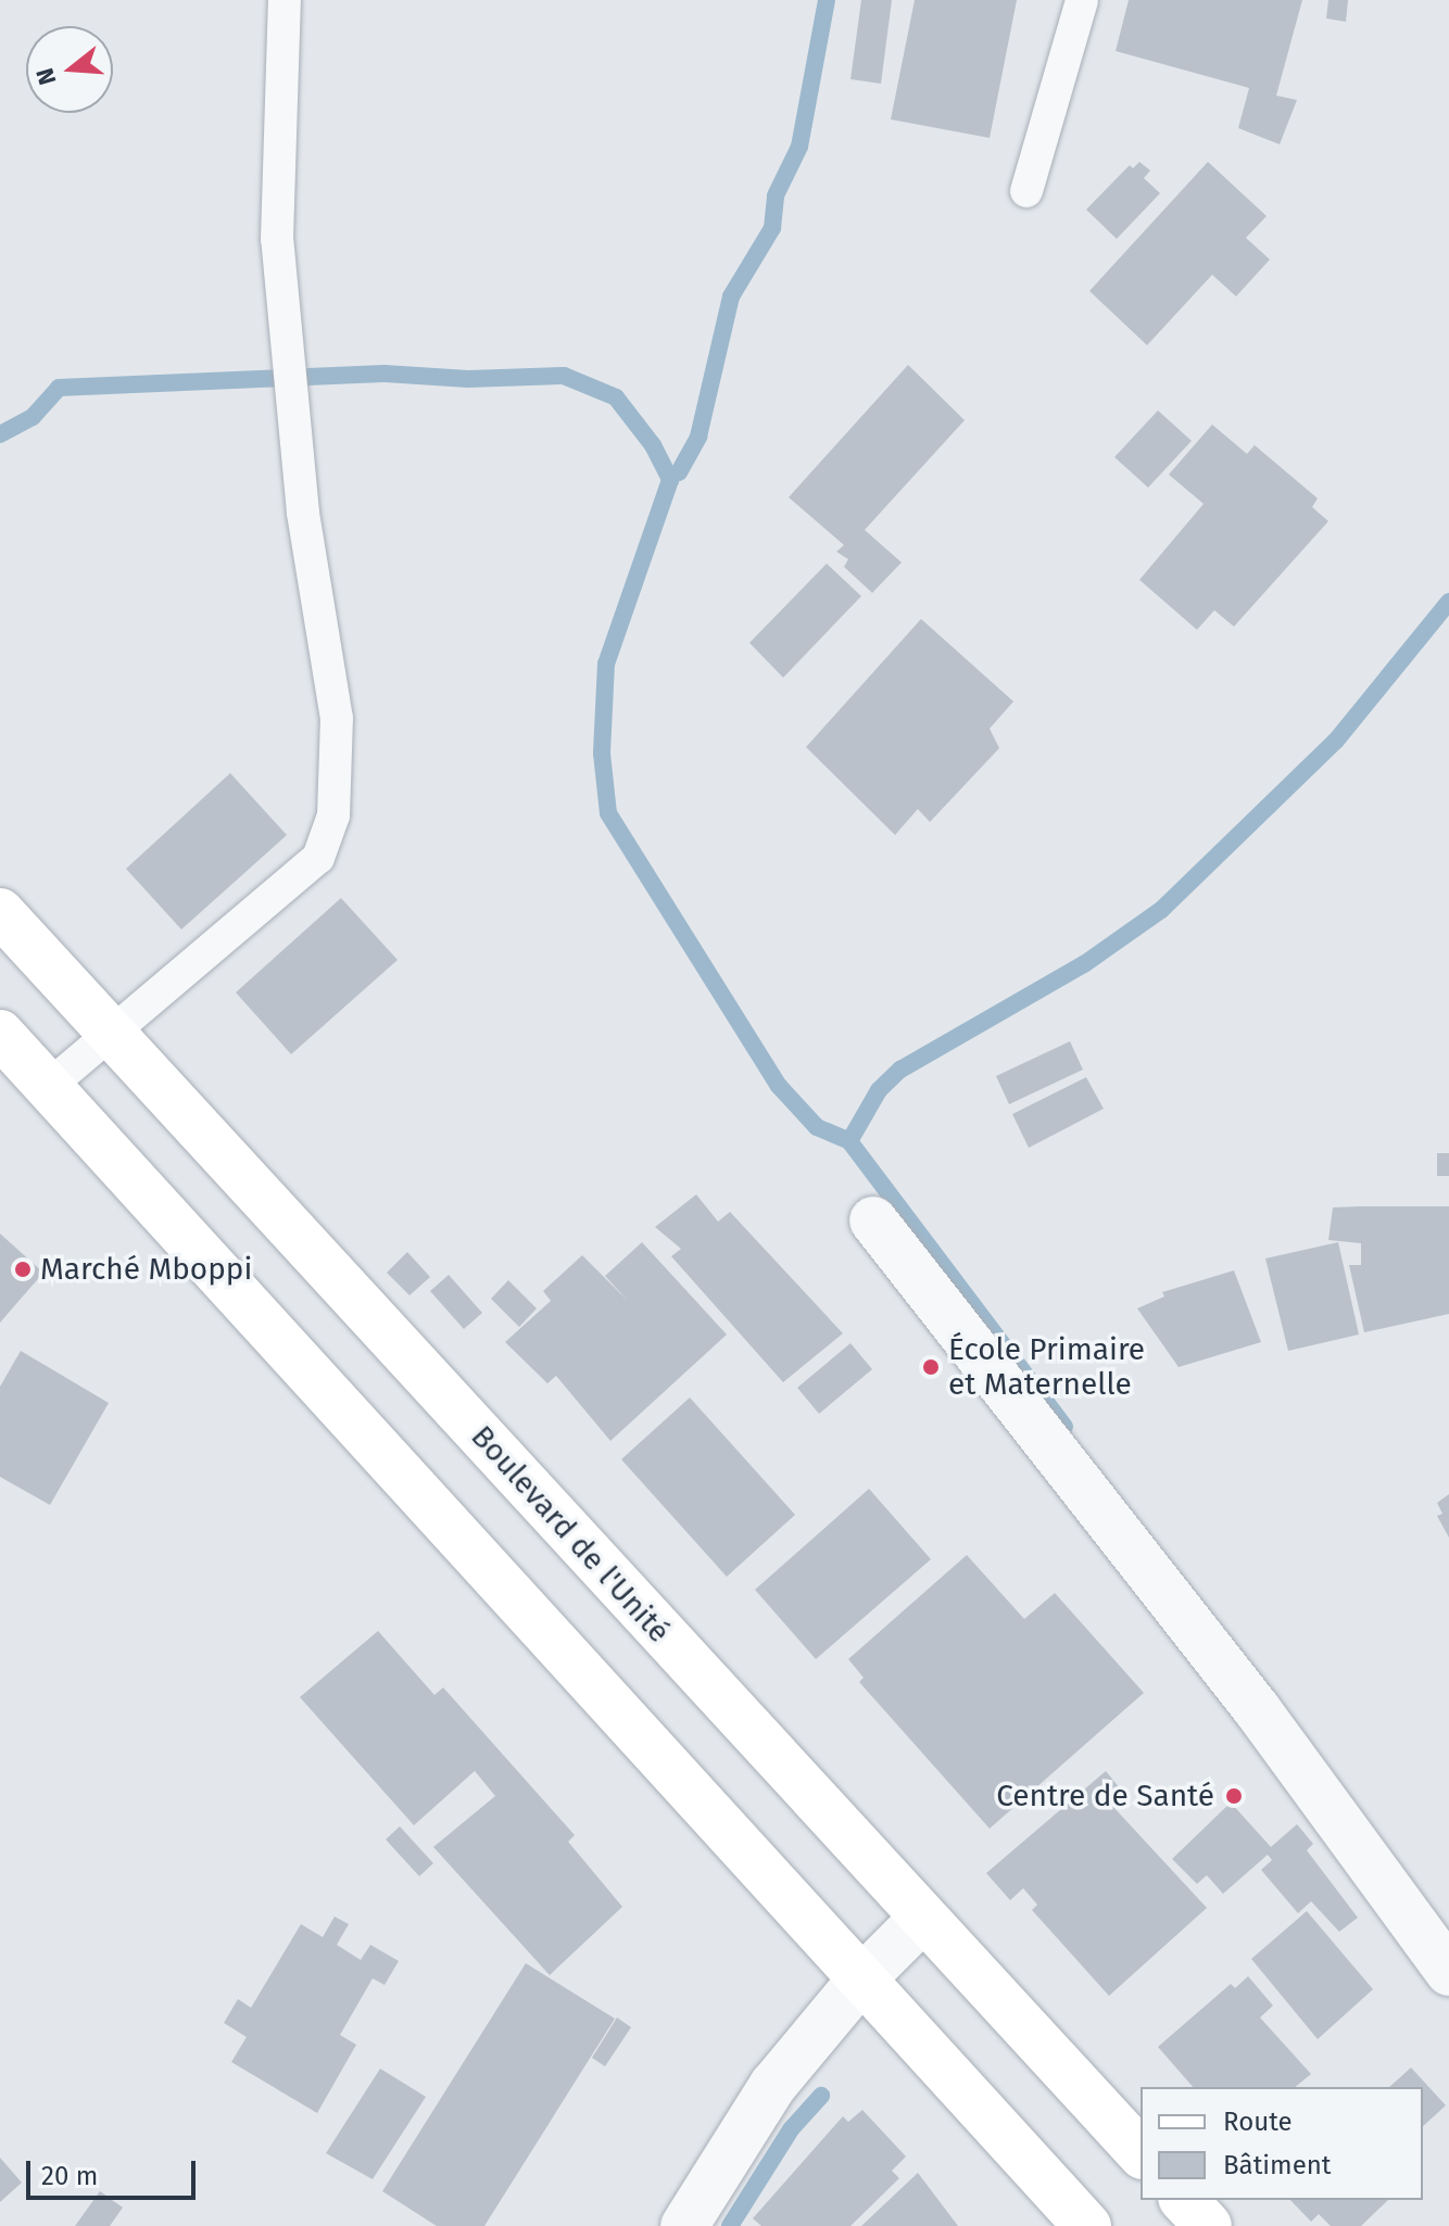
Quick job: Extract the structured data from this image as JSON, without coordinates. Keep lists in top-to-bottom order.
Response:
{
  "streets": {
    "main road": ["Boulevard de l'Unité"]
  },
  "places": ["Marché Mboppi", "École Primaire et Maternelle", "Centre de Santé"],
  "legend": ["Route", "Bâtiment"],
  "scale_bar": "20 m",
  "north": "left"
}
